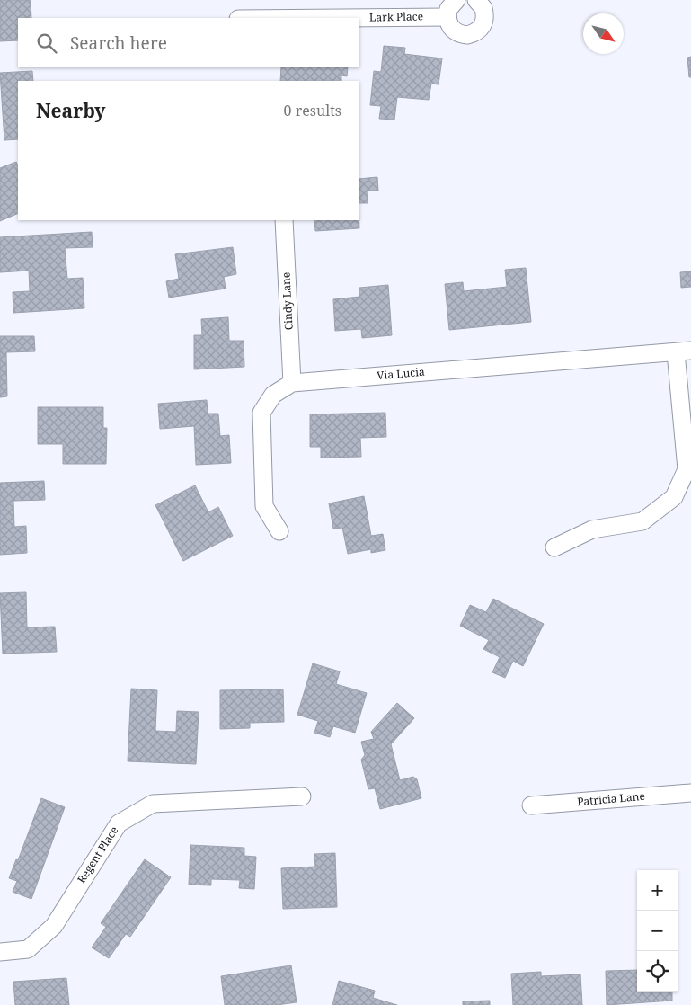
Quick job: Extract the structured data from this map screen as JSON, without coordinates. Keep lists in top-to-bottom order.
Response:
{
  "streets": {
    "street": [
      "Lark Place",
      "Cindy Lane",
      "Via Lucia",
      "Patricia Lane",
      "Regent Place"
    ]
  },
  "crossings": [
    ["Cindy Lane", "Via Lucia"]
  ],
  "north": "bottom right",
  "page": {
    "search": "Search here",
    "heading": ["Nearby", "0 results"],
    "map_buttons": ["+", "−"]
  }
}
